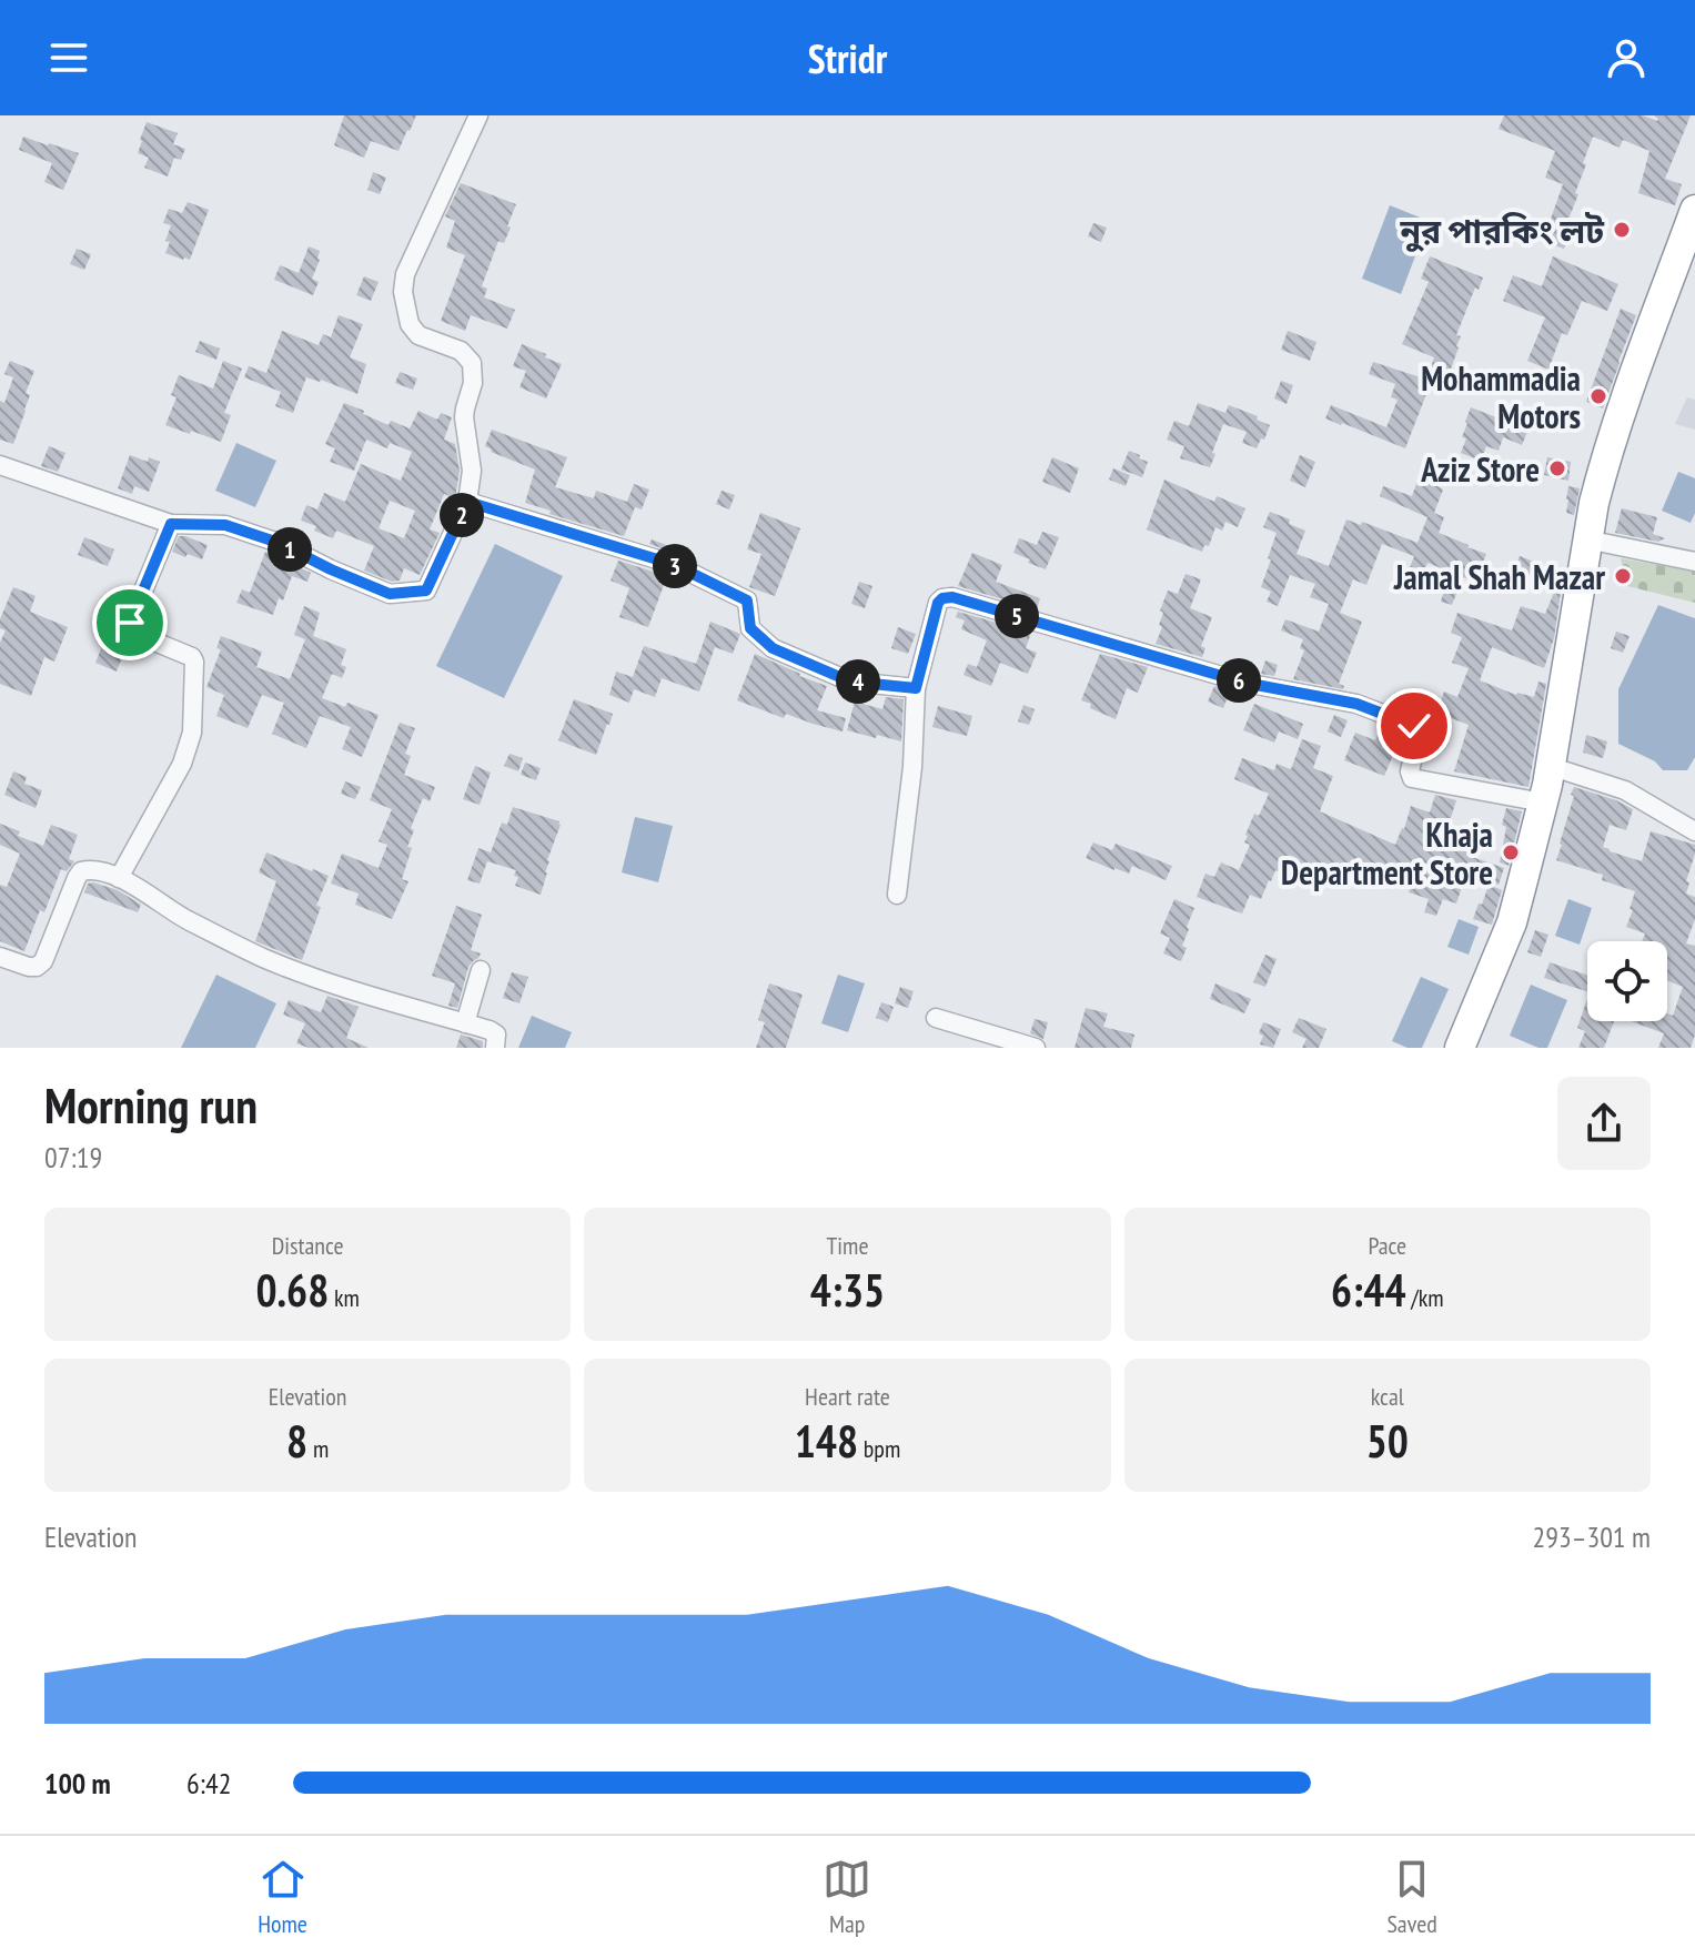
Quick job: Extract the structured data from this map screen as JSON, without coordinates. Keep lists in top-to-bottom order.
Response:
{
  "places": [
    "নুর পারকিং লট",
    "Mohammadia Motors",
    "Aziz Store",
    "Jamal Shah Mazar",
    "Khaja Department Store"
  ],
  "page": {
    "header": "Stridr",
    "pins": [
      "2",
      "1",
      "3",
      "5",
      "6",
      "4"
    ],
    "heading": ["Morning run", "07:19"],
    "stats": [
      ["Distance", "0.68 km"],
      ["Time", "4:35"],
      ["Pace", "6:44 /km"],
      ["Elevation", "8 m"],
      ["Heart rate", "148 bpm"],
      ["kcal", "50"]
    ],
    "chart": ["Elevation", "293–301 m"],
    "list": [
      {
        "name": "100 m",
        "note": "6:42"
      }
    ],
    "tabs": ["Home", "Map", "Saved"]
  }
}
